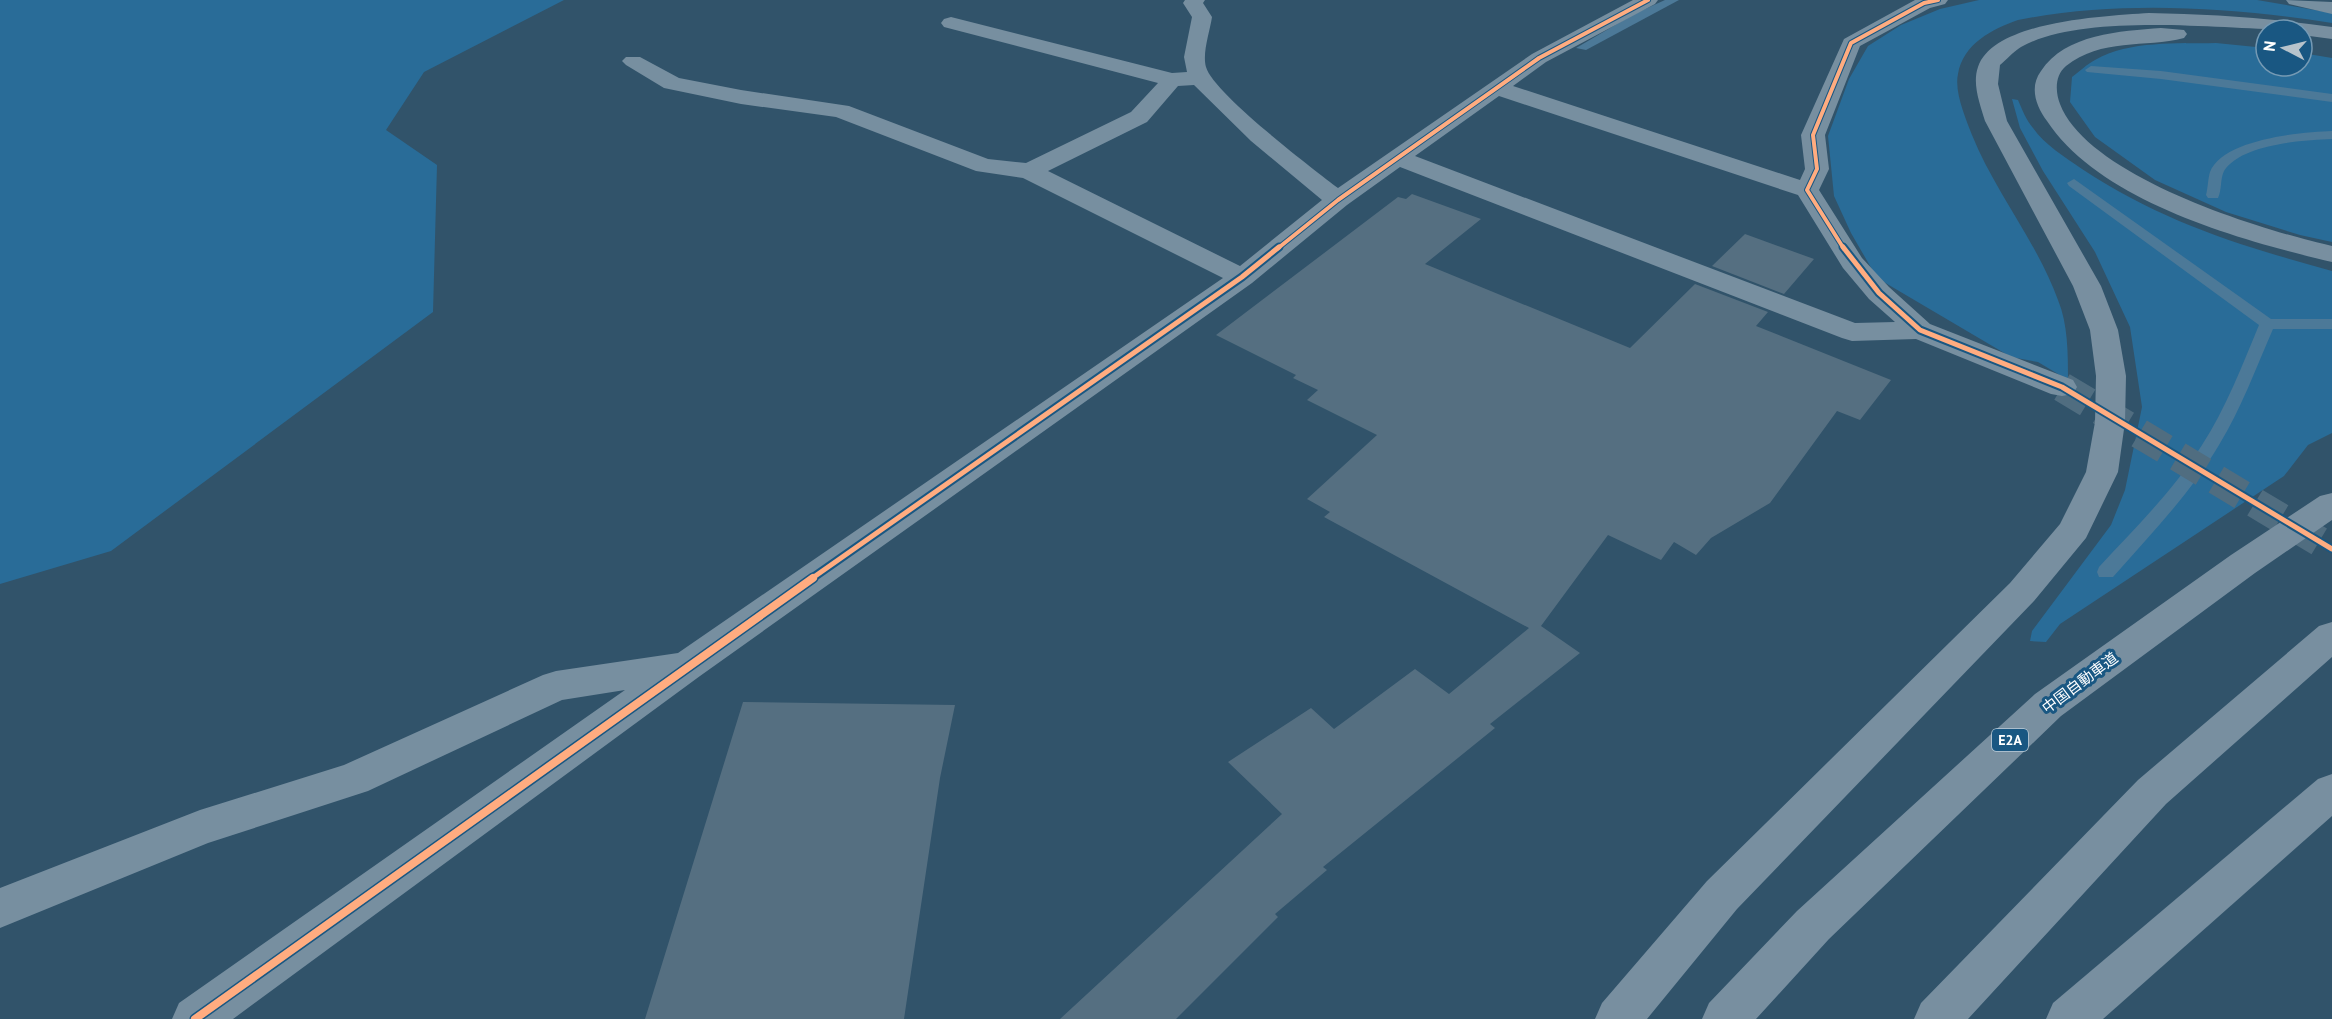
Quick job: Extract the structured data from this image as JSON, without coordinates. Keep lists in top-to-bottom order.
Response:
{
  "streets": {
    "highway": ["中国自動車道", "E2A"]
  },
  "north": "left"
}
